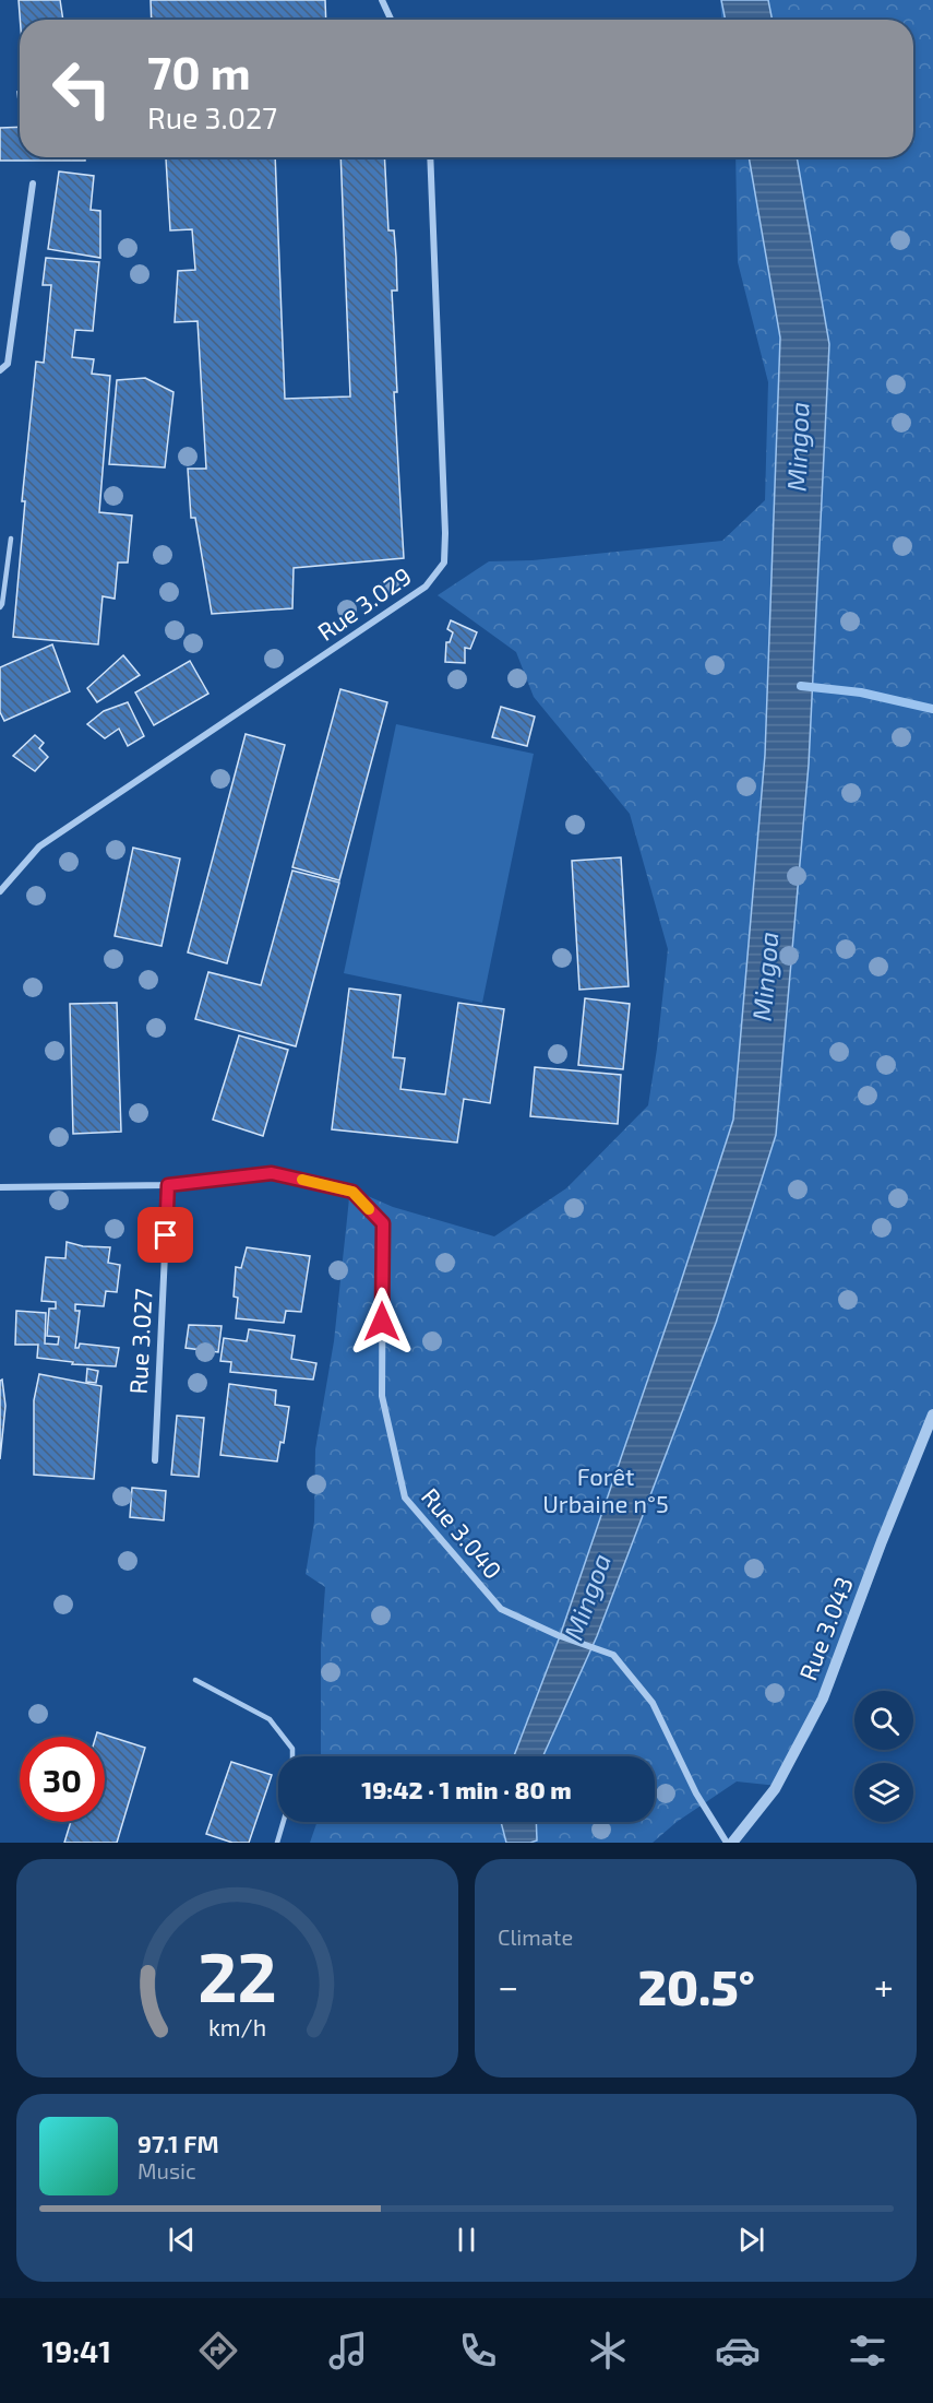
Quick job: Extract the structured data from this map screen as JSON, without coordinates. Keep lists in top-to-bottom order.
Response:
{
  "streets": {
    "street": [
      "Rue 3.029",
      "Rue 3.027",
      "Rue 3.040",
      "Rue 3.043"
    ]
  },
  "crossings": [
    ["Rue 3.027", "Rue 3.040"]
  ],
  "water": ["Mingoa"],
  "parks": ["Forêt Urbaine n°5"],
  "page": {
    "turn": ["70 m", "Rue 3.027"],
    "limit": "30",
    "trip": "19:42 · 1 min · 80 m",
    "tile": "Climate",
    "heat": ["−", "20.5°", "+"],
    "song": ["97.1 FM", "Music"],
    "tabs": "19:41",
    "gauge": ["22", "km/h"]
  }
}
